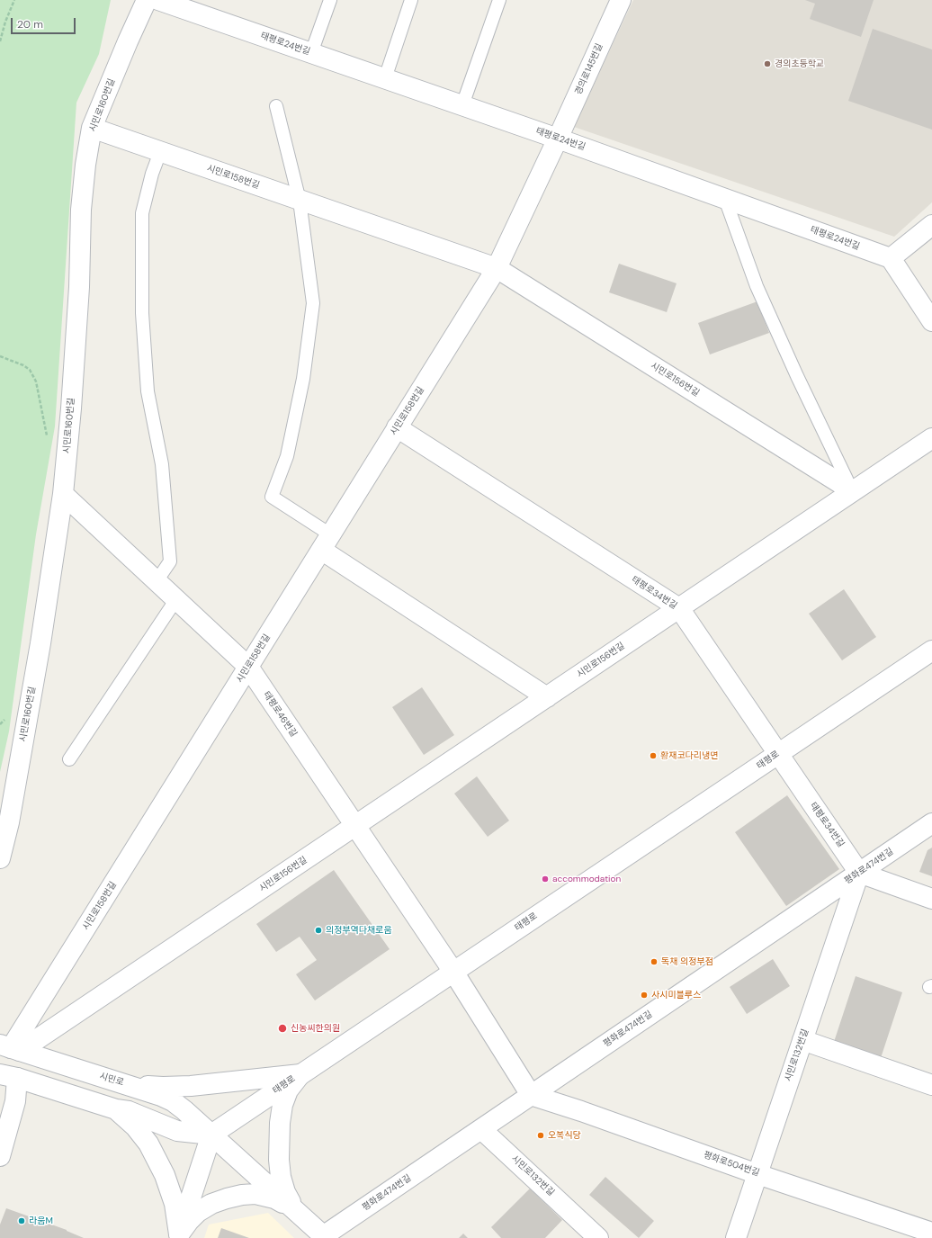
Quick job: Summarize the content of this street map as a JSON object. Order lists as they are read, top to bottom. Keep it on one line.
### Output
{"streets":{"street":["태평로24번길","경의로145번길","시민로160번길","시민로158번길","시민로156번길","태평로34번길","태평로46번길","태평로","평화로474번길","시민로132번길","시민로","평화로504번길"]},"crossings":[["태평로24번길","경의로145번길"],["태평로24번길","시민로158번길"],["경의로145번길","시민로158번길"],["시민로160번길","시민로158번길"],["시민로160번길","태평로46번길"],["시민로158번길","시민로156번길"],["시민로158번길","태평로34번길"],["시민로158번길","태평로46번길"],["시민로158번길","시민로"],["시민로156번길","태평로34번길"],["시민로156번길","태평로46번길"],["시민로156번길","시민로"],["태평로34번길","태평로"],["태평로34번길","평화로474번길"],["태평로34번길","시민로132번길"],["태평로46번길","태평로"],["태평로46번길","평화로474번길"],["태평로46번길","평화로504번길"],["태평로","시민로"],["평화로474번길","시민로132번길"],["평화로474번길","시민로"],["평화로474번길","평화로504번길"],["시민로132번길","평화로504번길"]],"places":["경의초등학교","황재코다리냉면","accommodation","의정부역다채로움","독채 의정부점","사시미블루스","신농씨한의원","오복식당","라움M"],"scale_bar":"20 m"}
